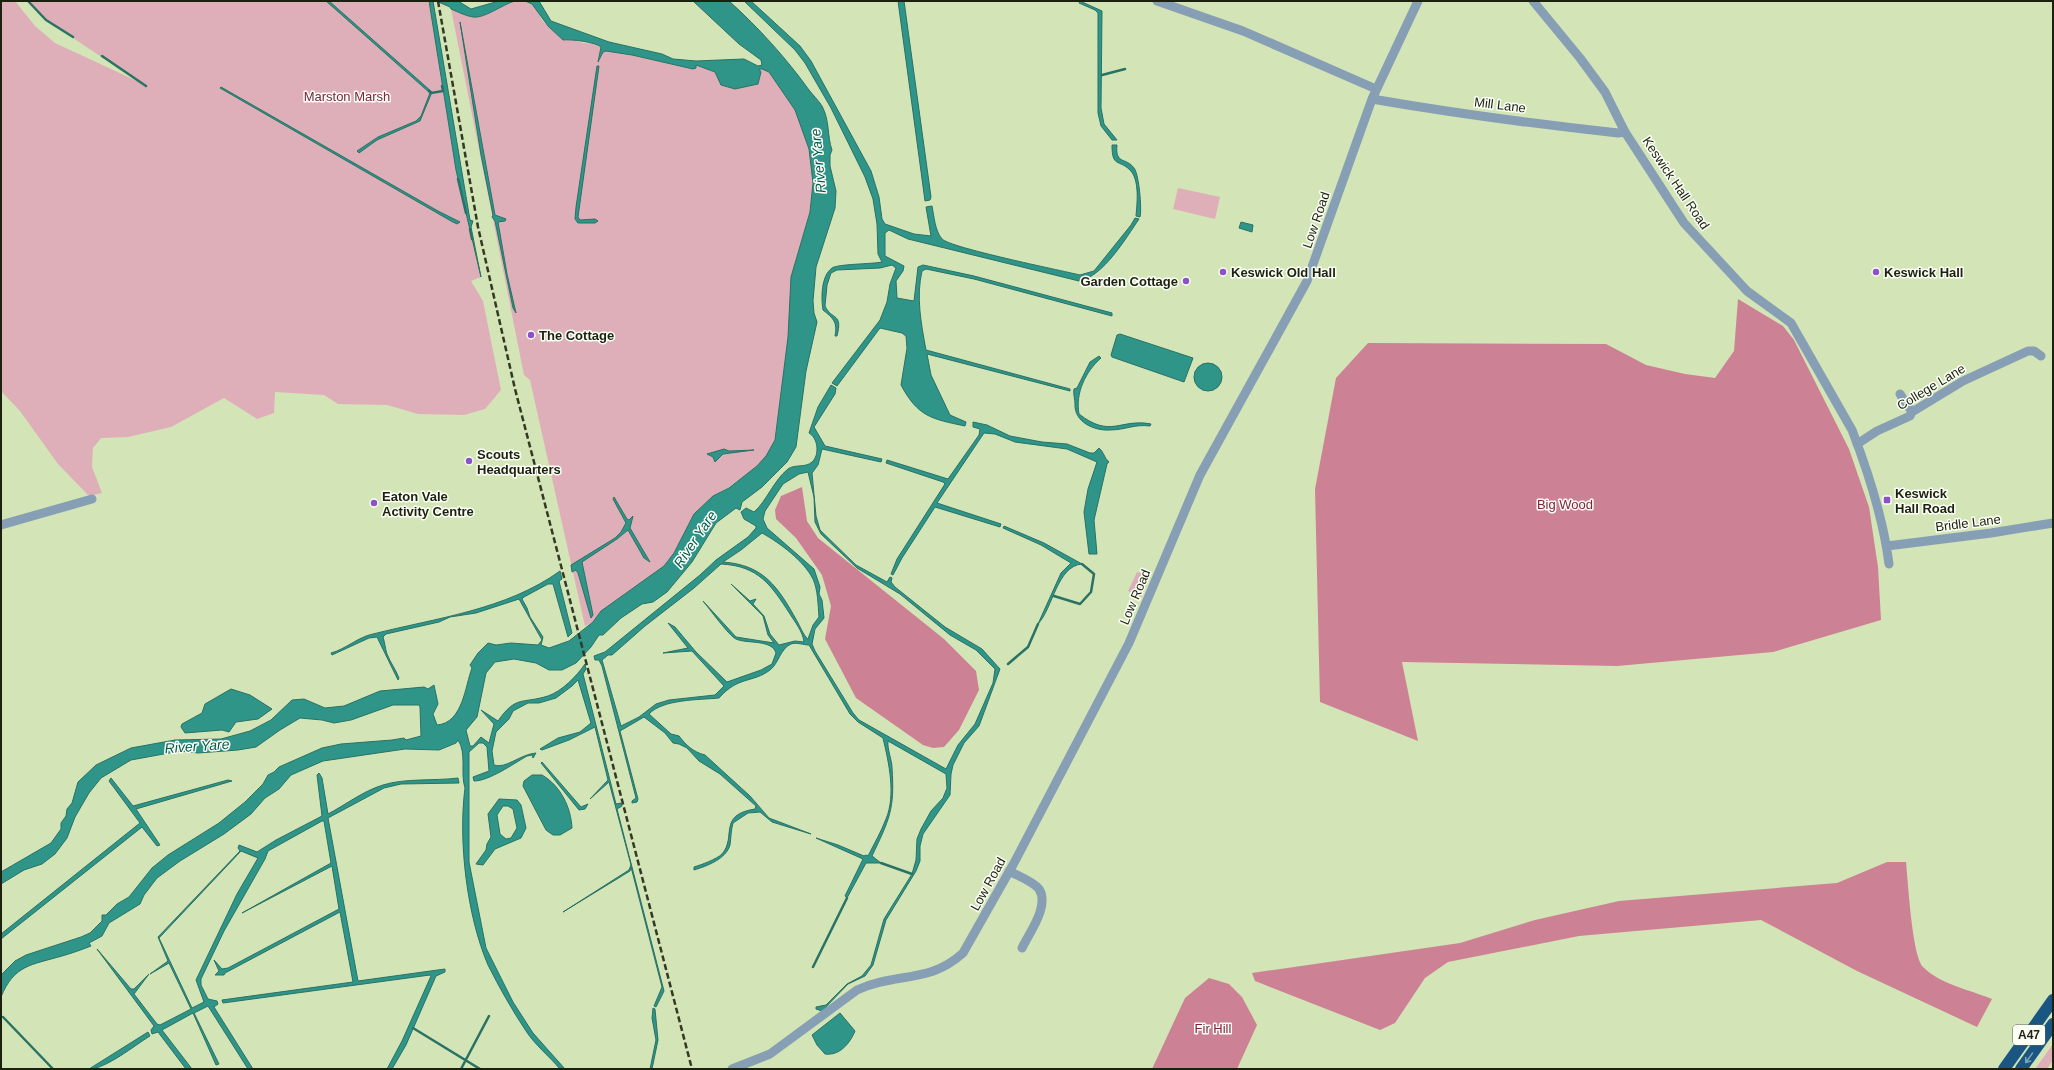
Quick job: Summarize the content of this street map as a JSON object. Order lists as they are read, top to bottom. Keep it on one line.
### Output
{"streets":{"highway":["A47"],"street":["Mill Lane","Keswick Hall Road","Low Road","College Lane","Bridle Lane"]},"crossings":[["Mill Lane","Keswick Hall Road"],["Mill Lane","Low Road"],["Keswick Hall Road","College Lane"],["Keswick Hall Road","Bridle Lane"]],"water":["River Yare"],"parks":["Marston Marsh","Big Wood","Fir Hill"],"places":{"other":["Keswick Old Hall","Keswick Hall","Garden Cottage","The Cottage","Scouts Headquarters","Eaton Vale Activity Centre"],"transit":["Keswick Hall Road"]}}
